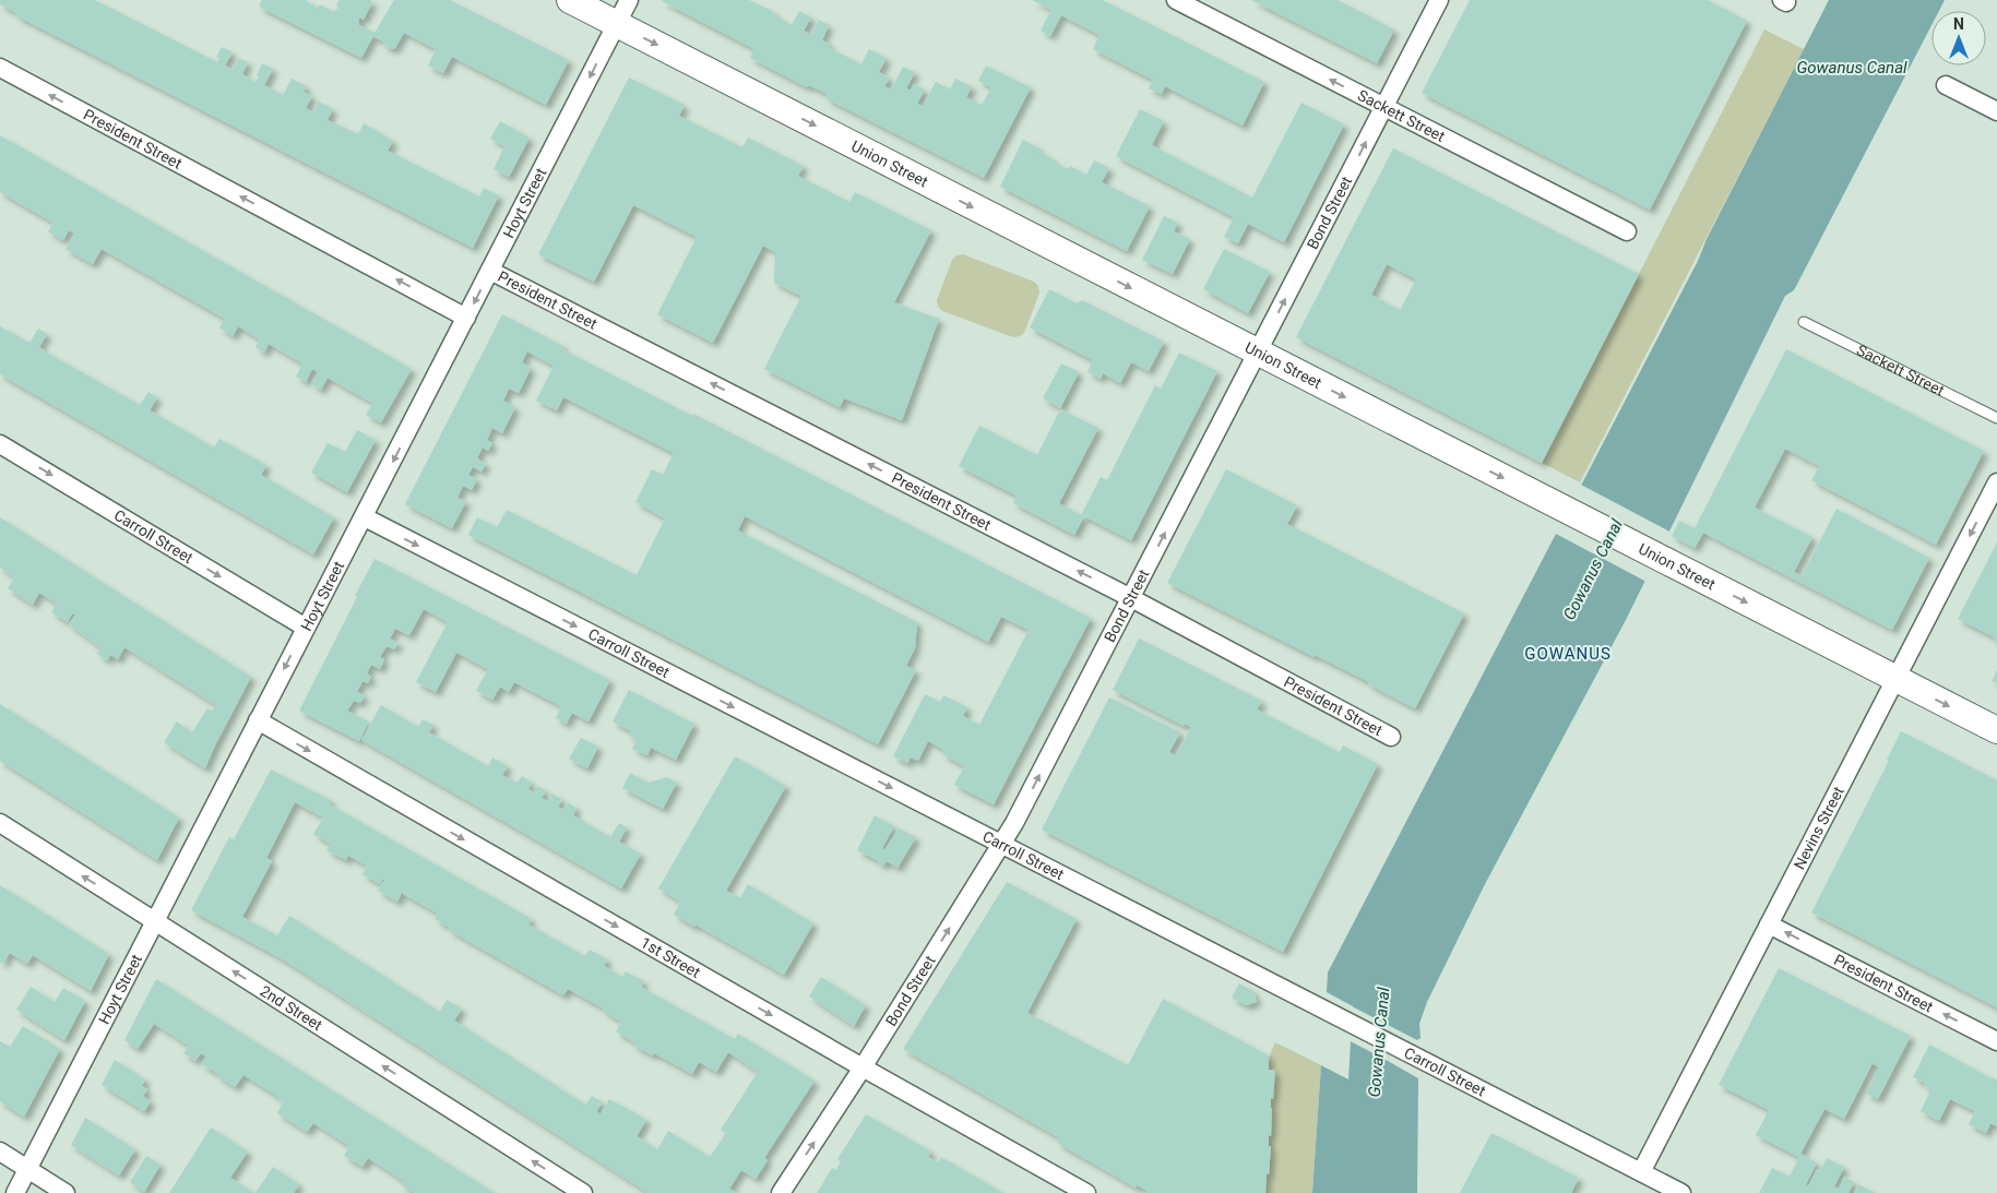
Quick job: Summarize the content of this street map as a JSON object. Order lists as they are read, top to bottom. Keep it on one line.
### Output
{"streets":{"street":["Sackett Street","President Street","Union Street","Hoyt Street","Bond Street","Carroll Street","Nevins Street","1st Street","2nd Street"]},"crossings":[["Sackett Street","Bond Street"],["President Street","Hoyt Street"],["President Street","Bond Street"],["President Street","Nevins Street"],["Union Street","Hoyt Street"],["Union Street","Bond Street"],["Union Street","Nevins Street"],["Hoyt Street","Carroll Street"],["Hoyt Street","1st Street"],["Hoyt Street","2nd Street"],["Bond Street","Carroll Street"],["Bond Street","1st Street"],["Carroll Street","Nevins Street"]],"one_way":["President Street","Union Street","Hoyt Street","Bond Street","Carroll Street","1st Street","2nd Street"],"districts":["GOWANUS"],"water":["Gowanus Canal"],"north":"top"}
